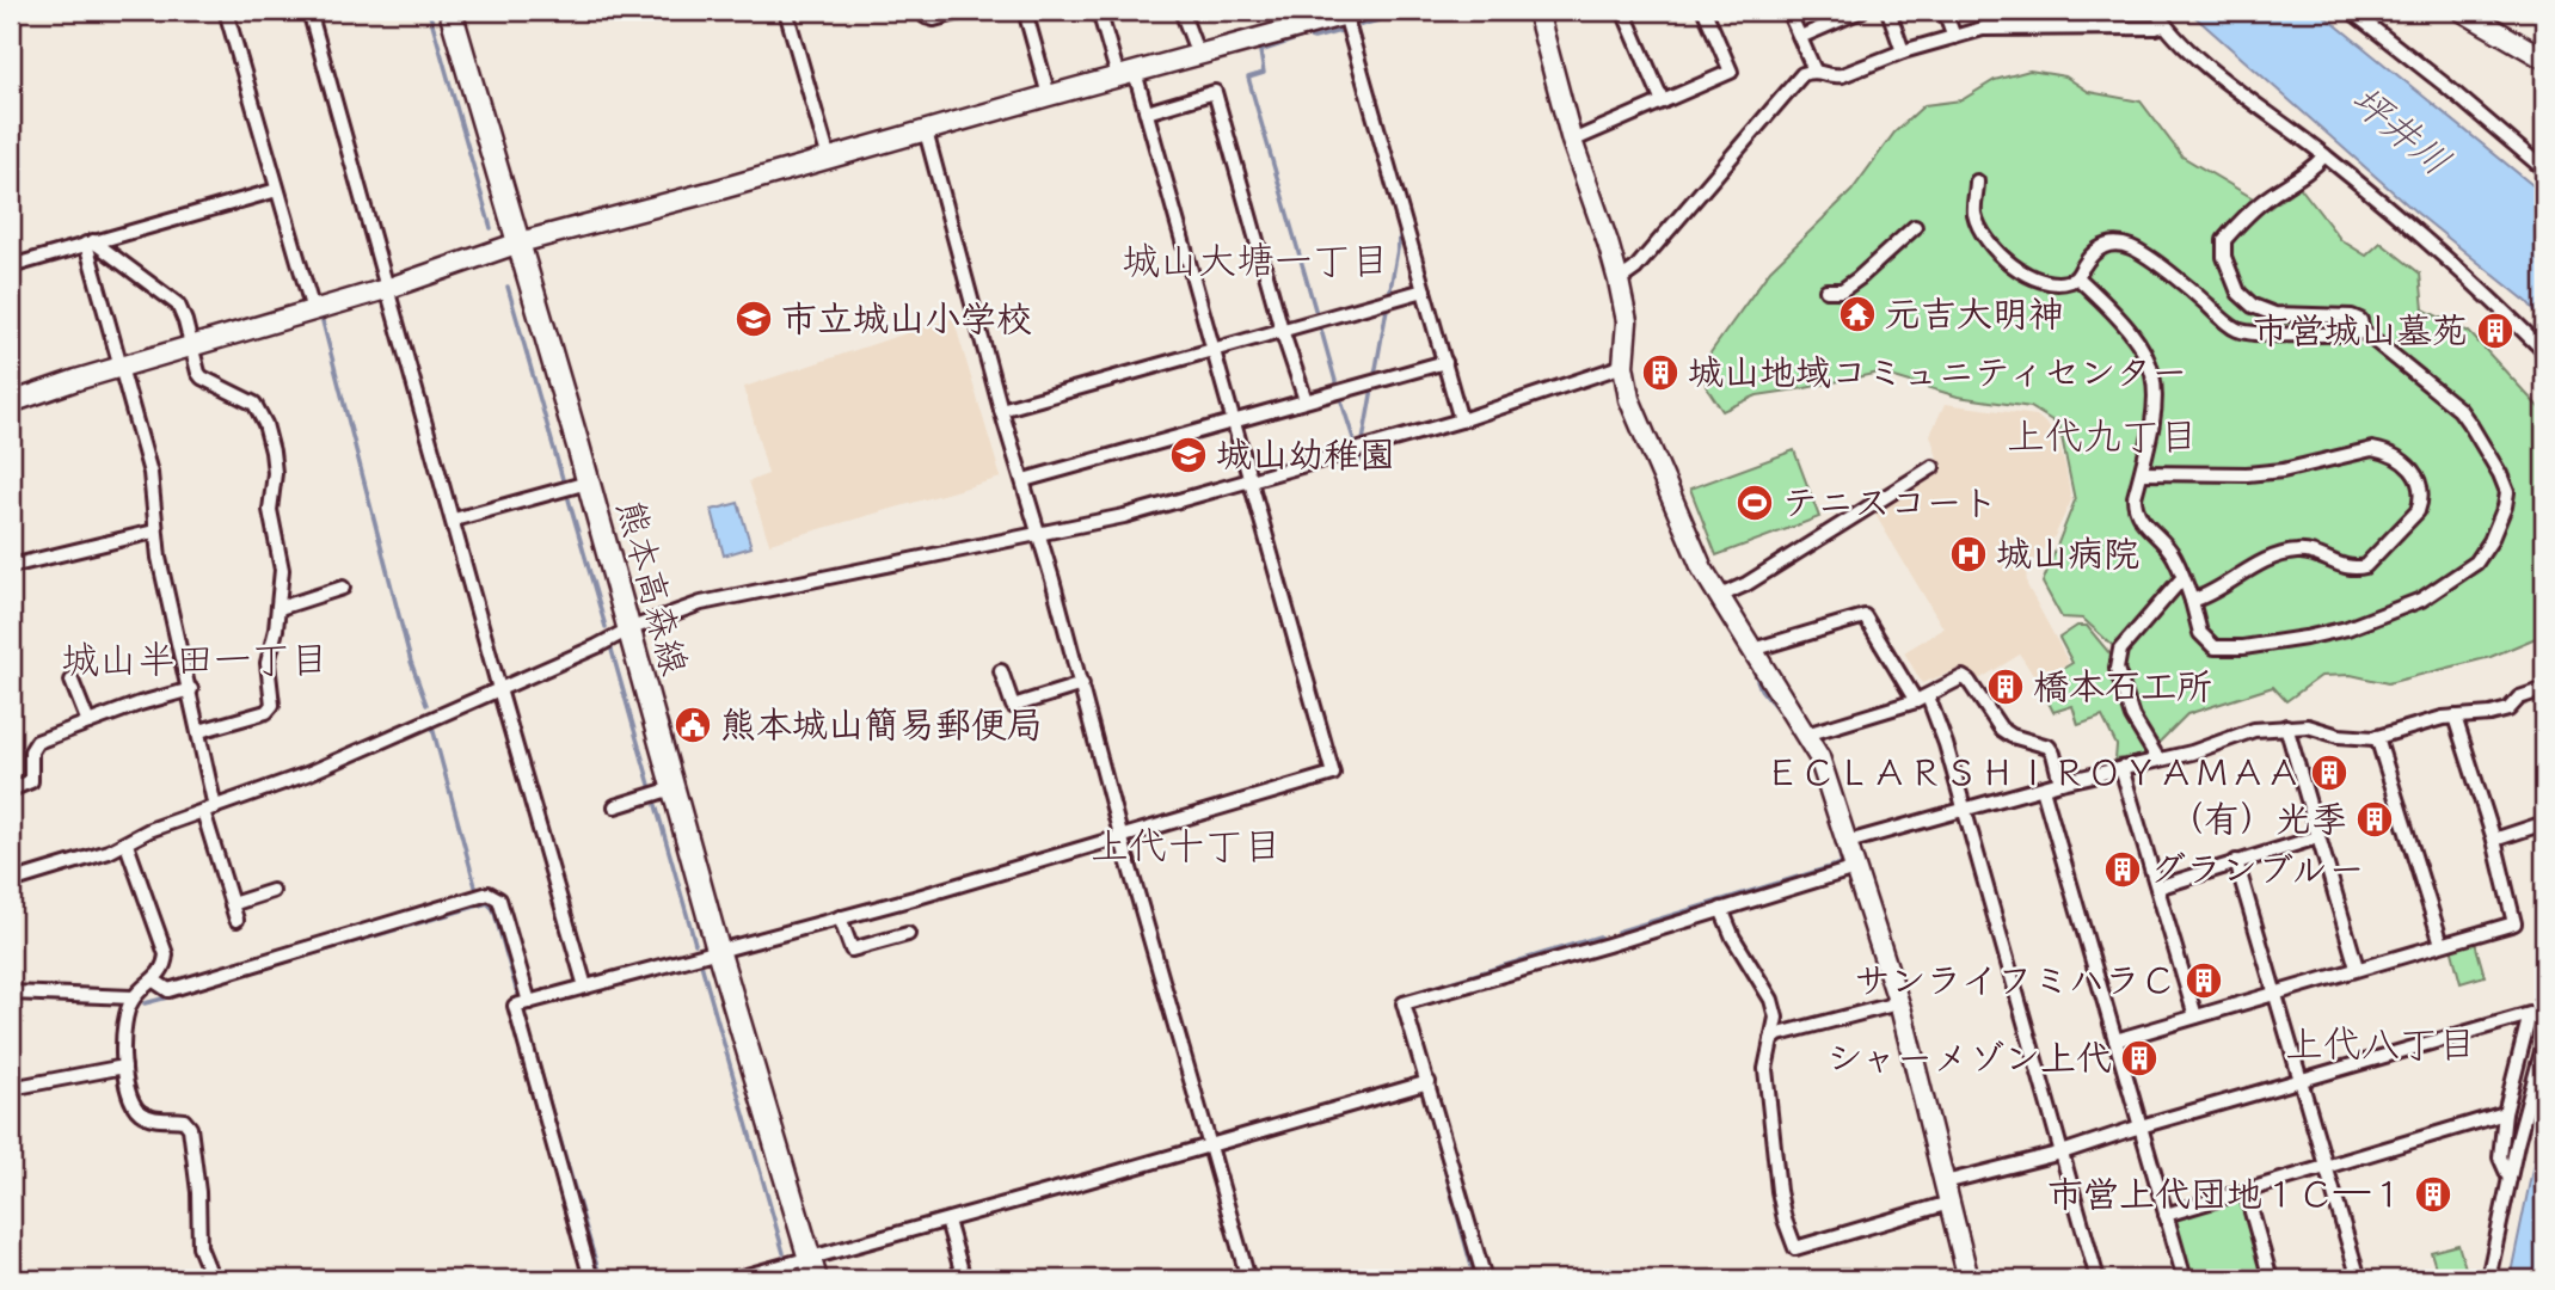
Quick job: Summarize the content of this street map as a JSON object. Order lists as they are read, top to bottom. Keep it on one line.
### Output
{"streets":{"main road":["熊本高森線"]},"districts":["城山大塘一丁目","上代九丁目","城山半田一丁目","上代十丁目","上代八丁目"],"water":["坪井川"],"places":{"temple":["元吉大明神"],"school or university":["市立城山小学校","城山幼稚園"],"building":["市営城山墓苑","城山地域コミュニティセンター","橋本石工所","ＥＣＬＡＲＳＨＩＲＯＹＡＭＡＡ","（有）光季","グランブルー","サンライフミハラＣ","シャーメゾン上代","市営上代団地１Ｃ―１"],"sports":["テニスコート"],"hospital":["城山病院"],"public building":["熊本城山簡易郵便局"]}}
